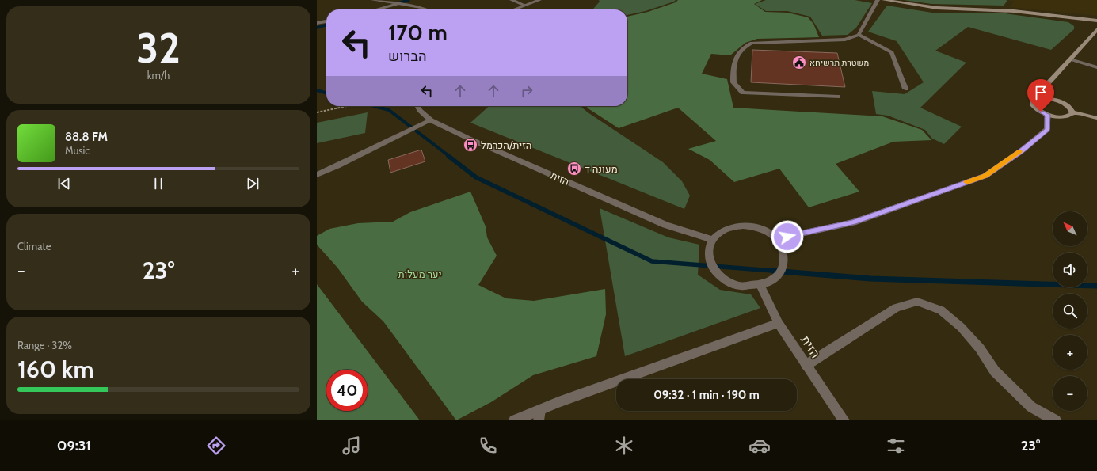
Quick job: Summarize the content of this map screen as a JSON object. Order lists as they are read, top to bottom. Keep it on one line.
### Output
{"streets":{"street":["הזית"]},"parks":["יער מעלות"],"places":{"public building":["משטרת תרשיחא"],"bus stop":["הזית/הכרמל","מעונה ד"]},"north":"top left","page":{"tile":[["32","km/h"],"Climate",["Range · 32%","160 km"]],"turn":["170 m","הברוש"],"song":["88.8 FM","Music"],"map_buttons":["+","−"],"heat":["−","23°","+"],"limit":"40","trip":"09:32 · 1 min · 190 m","tabs":["09:31","23°"]}}
